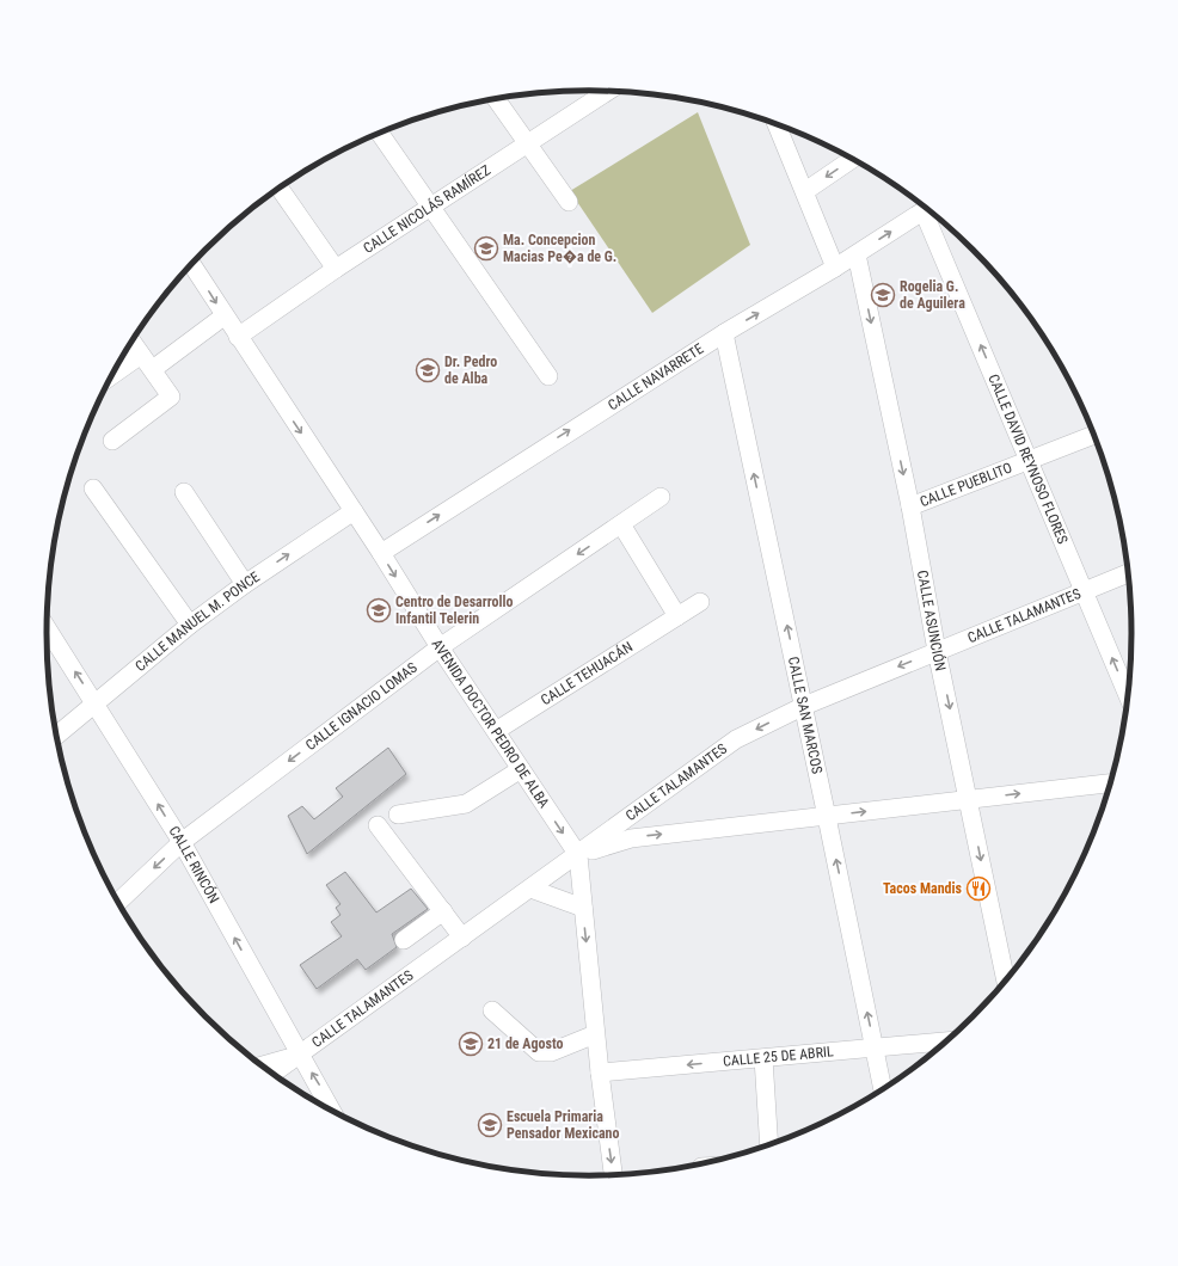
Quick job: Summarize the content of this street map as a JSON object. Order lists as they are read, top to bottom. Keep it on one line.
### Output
{"streets":{"street":["CALLE NICOLÁS RAMÍREZ","CALLE NAVARRETE","CALLE DAVID REYNOSO FLORES","CALLE PUEBLITO","CALLE TALAMANTES","CALLE ASUNCIÓN","CALLE MANUEL M. PONCE","CALLE TEHUACÁN","CALLE IGNACIO LOMAS","CALLE SAN MARCOS","AVENIDA DOCTOR PEDRO DE ALBA","CALLE RINCÓN","CALLE 25 DE ABRIL"]},"crossings":[["CALLE NICOLÁS RAMÍREZ","AVENIDA DOCTOR PEDRO DE ALBA"],["CALLE NAVARRETE","CALLE ASUNCIÓN"],["CALLE NAVARRETE","CALLE SAN MARCOS"],["CALLE NAVARRETE","AVENIDA DOCTOR PEDRO DE ALBA"],["CALLE DAVID REYNOSO FLORES","CALLE PUEBLITO"],["CALLE DAVID REYNOSO FLORES","CALLE TALAMANTES"],["CALLE PUEBLITO","CALLE ASUNCIÓN"],["CALLE TALAMANTES","CALLE ASUNCIÓN"],["CALLE TALAMANTES","CALLE SAN MARCOS"],["CALLE TALAMANTES","AVENIDA DOCTOR PEDRO DE ALBA"],["CALLE TALAMANTES","CALLE RINCÓN"],["CALLE MANUEL M. PONCE","AVENIDA DOCTOR PEDRO DE ALBA"],["CALLE MANUEL M. PONCE","CALLE RINCÓN"],["CALLE TEHUACÁN","AVENIDA DOCTOR PEDRO DE ALBA"],["CALLE IGNACIO LOMAS","AVENIDA DOCTOR PEDRO DE ALBA"],["CALLE IGNACIO LOMAS","CALLE RINCÓN"],["CALLE SAN MARCOS","CALLE 25 DE ABRIL"],["AVENIDA DOCTOR PEDRO DE ALBA","CALLE 25 DE ABRIL"]],"one_way":["CALLE NAVARRETE","CALLE DAVID REYNOSO FLORES","CALLE ASUNCIÓN","CALLE MANUEL M. PONCE","CALLE IGNACIO LOMAS","CALLE SAN MARCOS","CALLE RINCÓN","CALLE 25 DE ABRIL"],"places":{"school or university":["Ma. Concepcion Macias Pe�a de G.","Rogelia G. de Aguilera","Dr. Pedro de Alba","Centro de Desarrollo Infantil Telerin","21 de Agosto","Escuela Primaria Pensador Mexicano"],"restaurant":["Tacos Mandis"]}}
